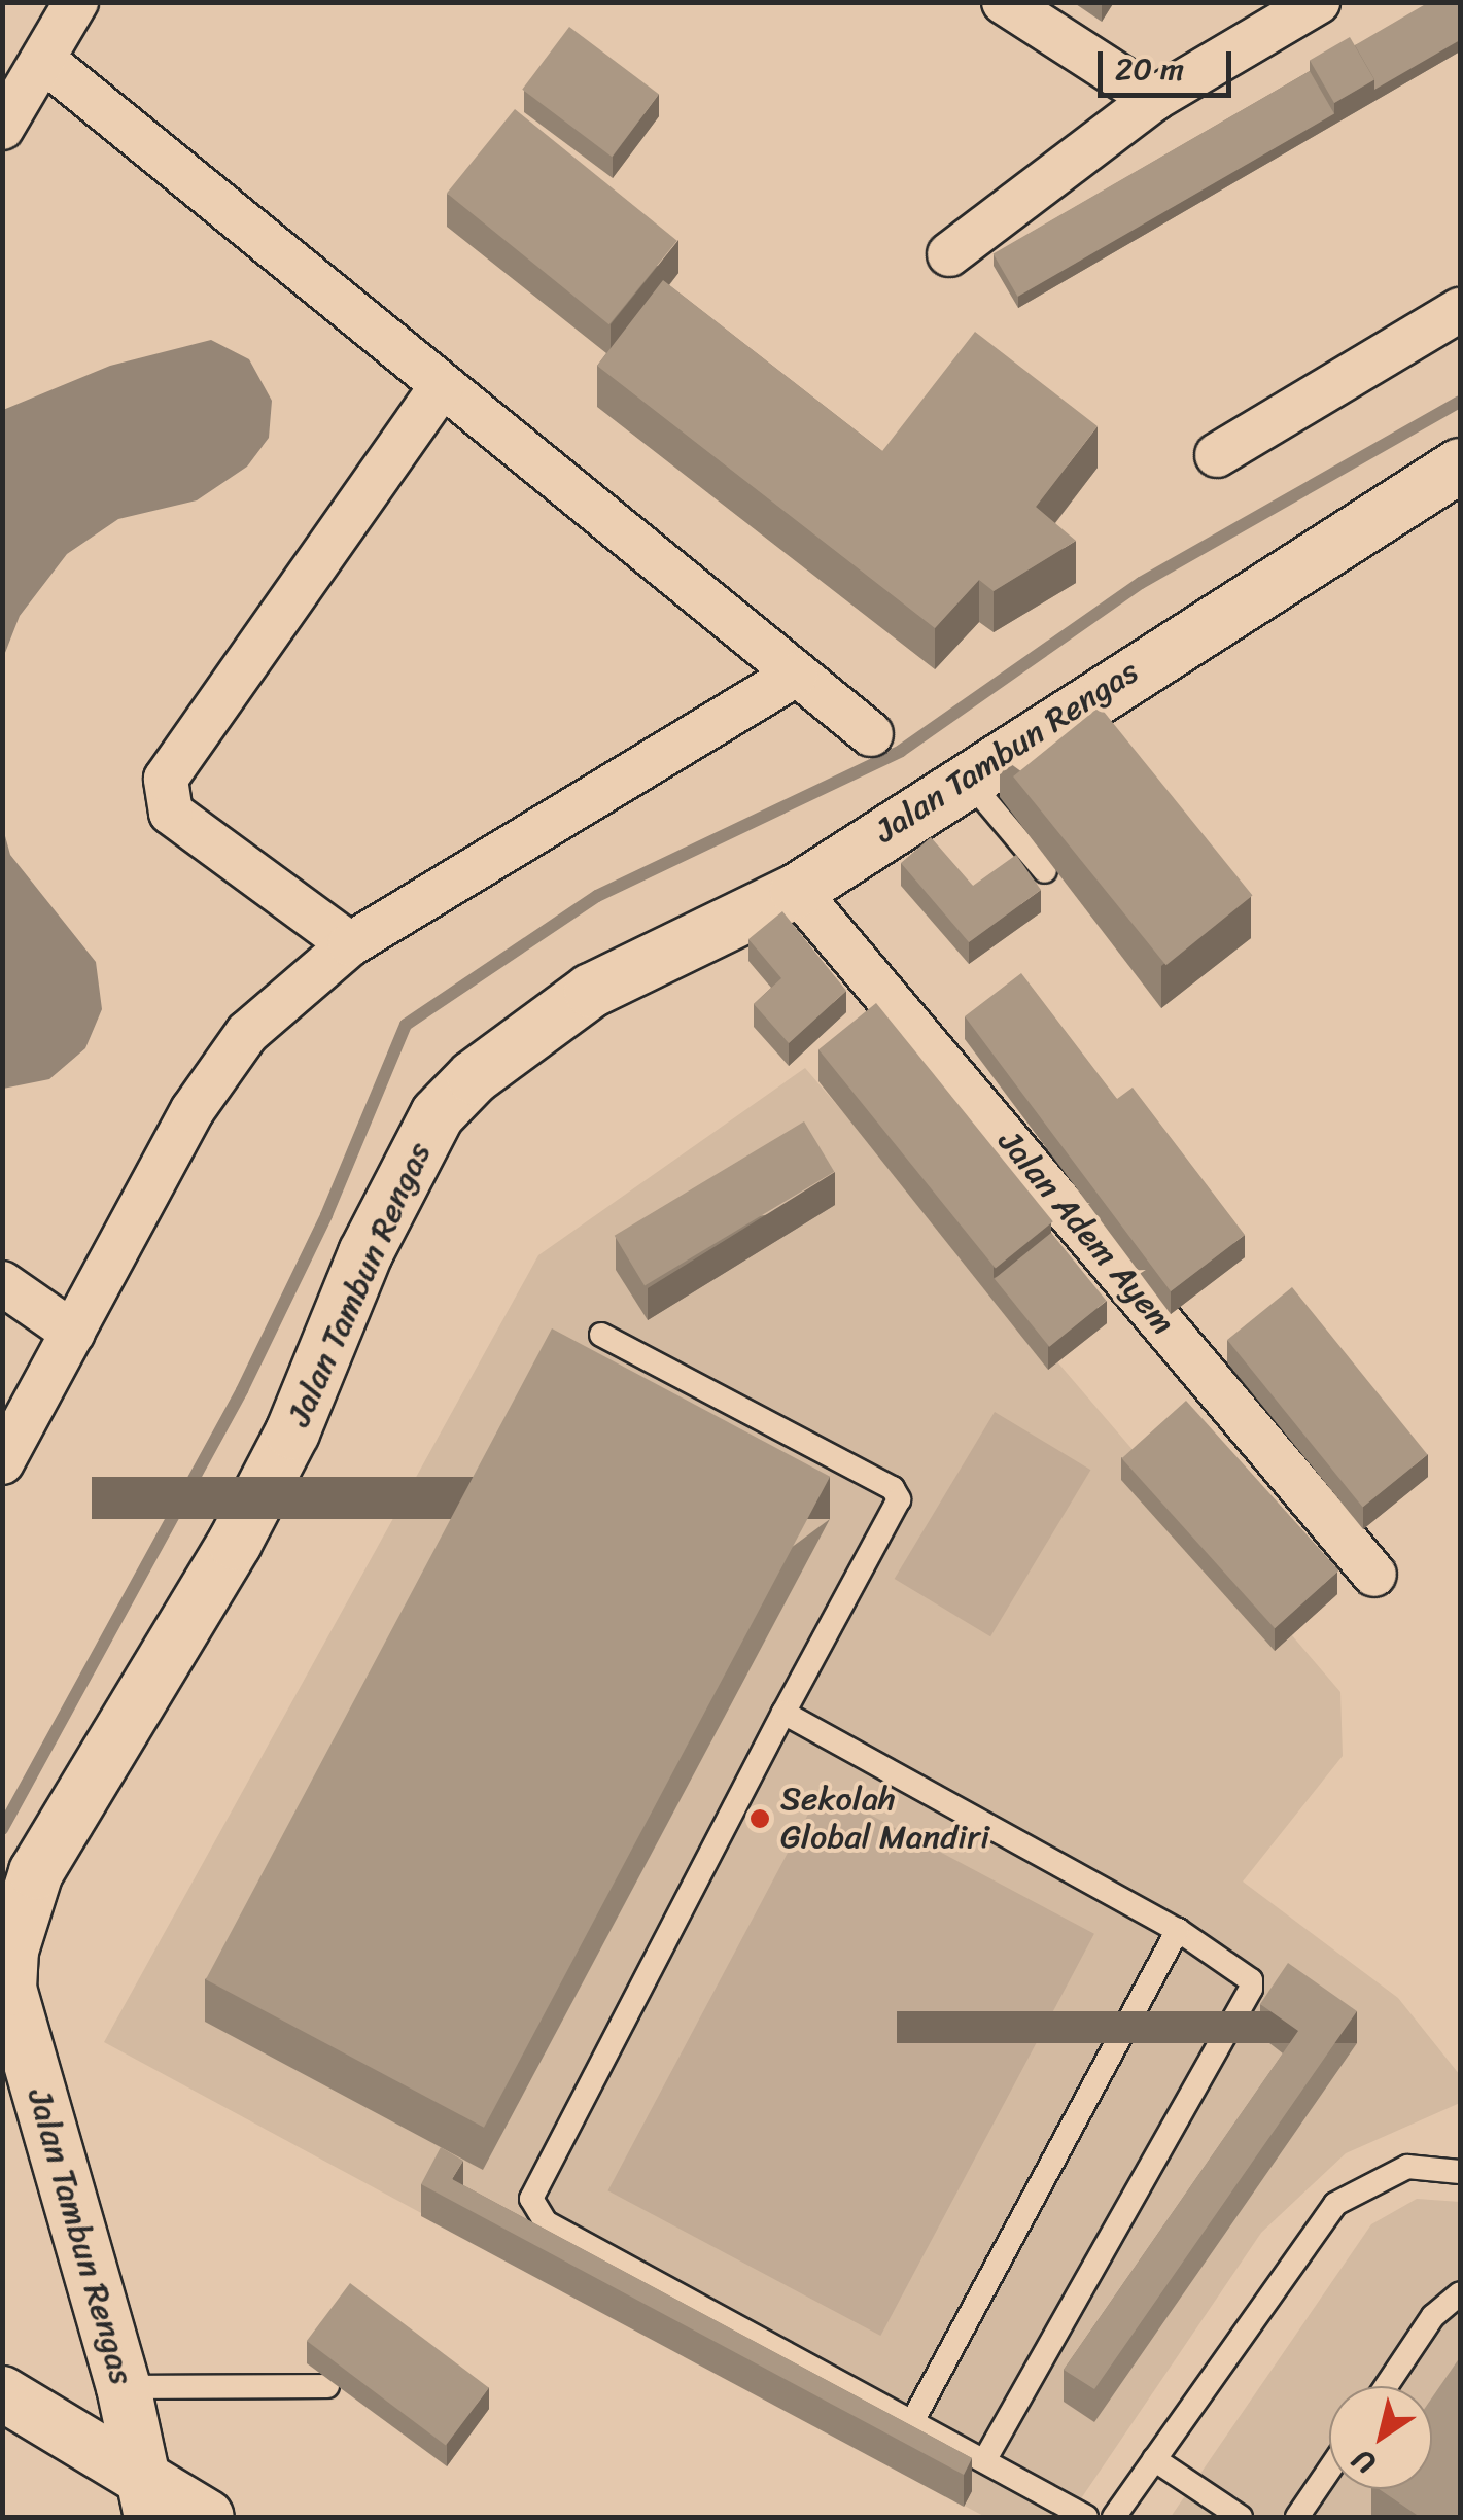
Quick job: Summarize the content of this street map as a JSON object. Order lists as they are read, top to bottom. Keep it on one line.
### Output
{"streets":{"street":["Jalan Tambun Rengas","Jalan Adem Ayem"]},"crossings":[["Jalan Tambun Rengas","Jalan Adem Ayem"]],"places":["Sekolah Global Mandiri"],"scale_bar":"20 m","north":"bottom left"}
